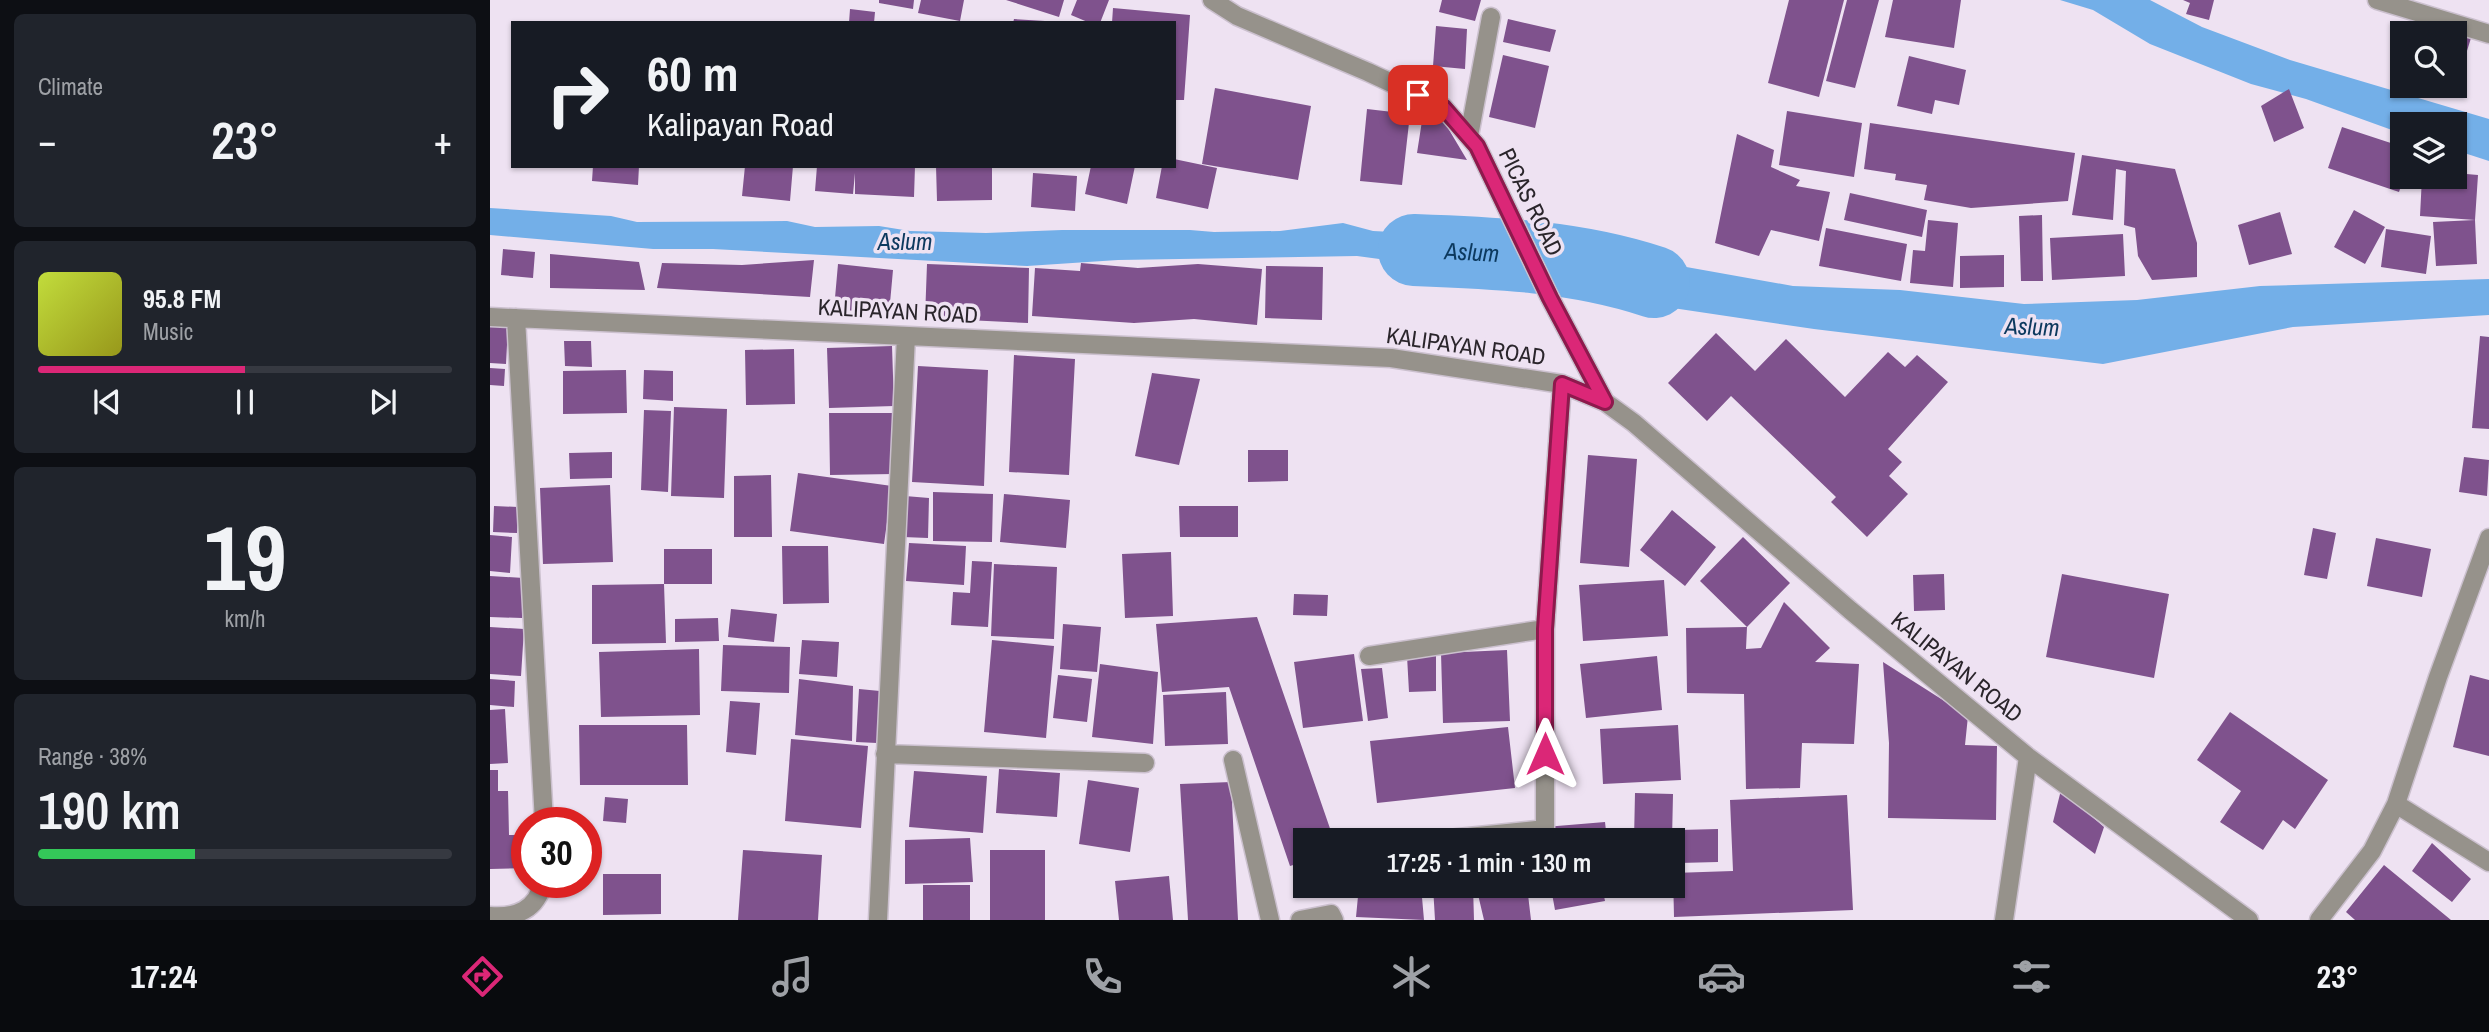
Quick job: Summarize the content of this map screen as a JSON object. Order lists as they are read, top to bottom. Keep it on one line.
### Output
{"streets":{"street":["PICAS ROAD","KALIPAYAN ROAD"]},"crossings":[["PICAS ROAD","KALIPAYAN ROAD"]],"water":["Aslum"],"page":{"tile":["Climate",["19","km/h"],["Range · 38%","190 km"]],"turn":["60 m","Kalipayan Road"],"heat":["−","23°","+"],"song":["95.8 FM","Music"],"limit":"30","trip":"17:25 · 1 min · 130 m","tabs":["17:24","23°"]}}
